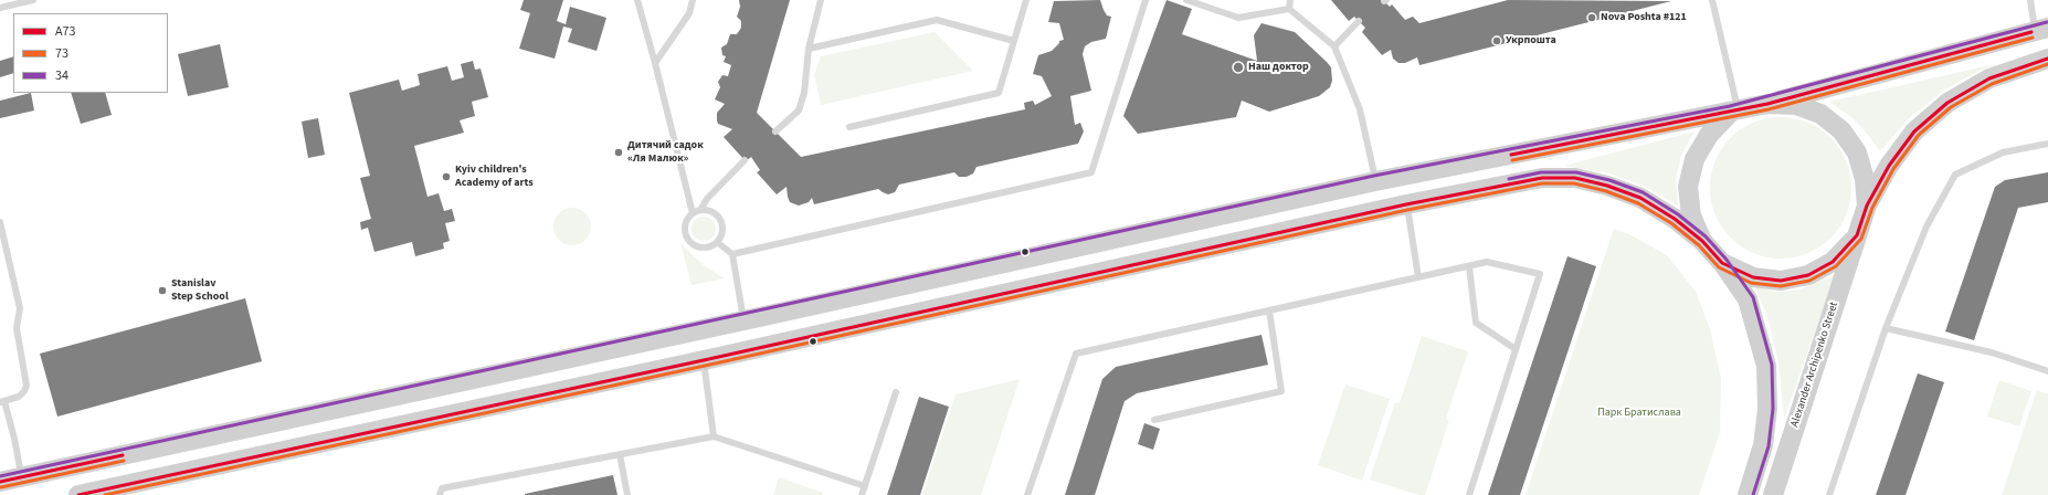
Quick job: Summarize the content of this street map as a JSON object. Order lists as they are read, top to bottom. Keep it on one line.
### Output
{"streets":{"main road":["Alexander Archipenko Street"]},"parks":["Парк Братислава"],"places":["Nova Poshta #121","Укрпошта","Наш доктор","Дитячий садок «Ля Малюк»","Kyiv children's Academy of arts","Stanislav Step School"],"lines":["transit line 34","transit line А73","transit line 73"],"legend":["А73","73","34"]}
